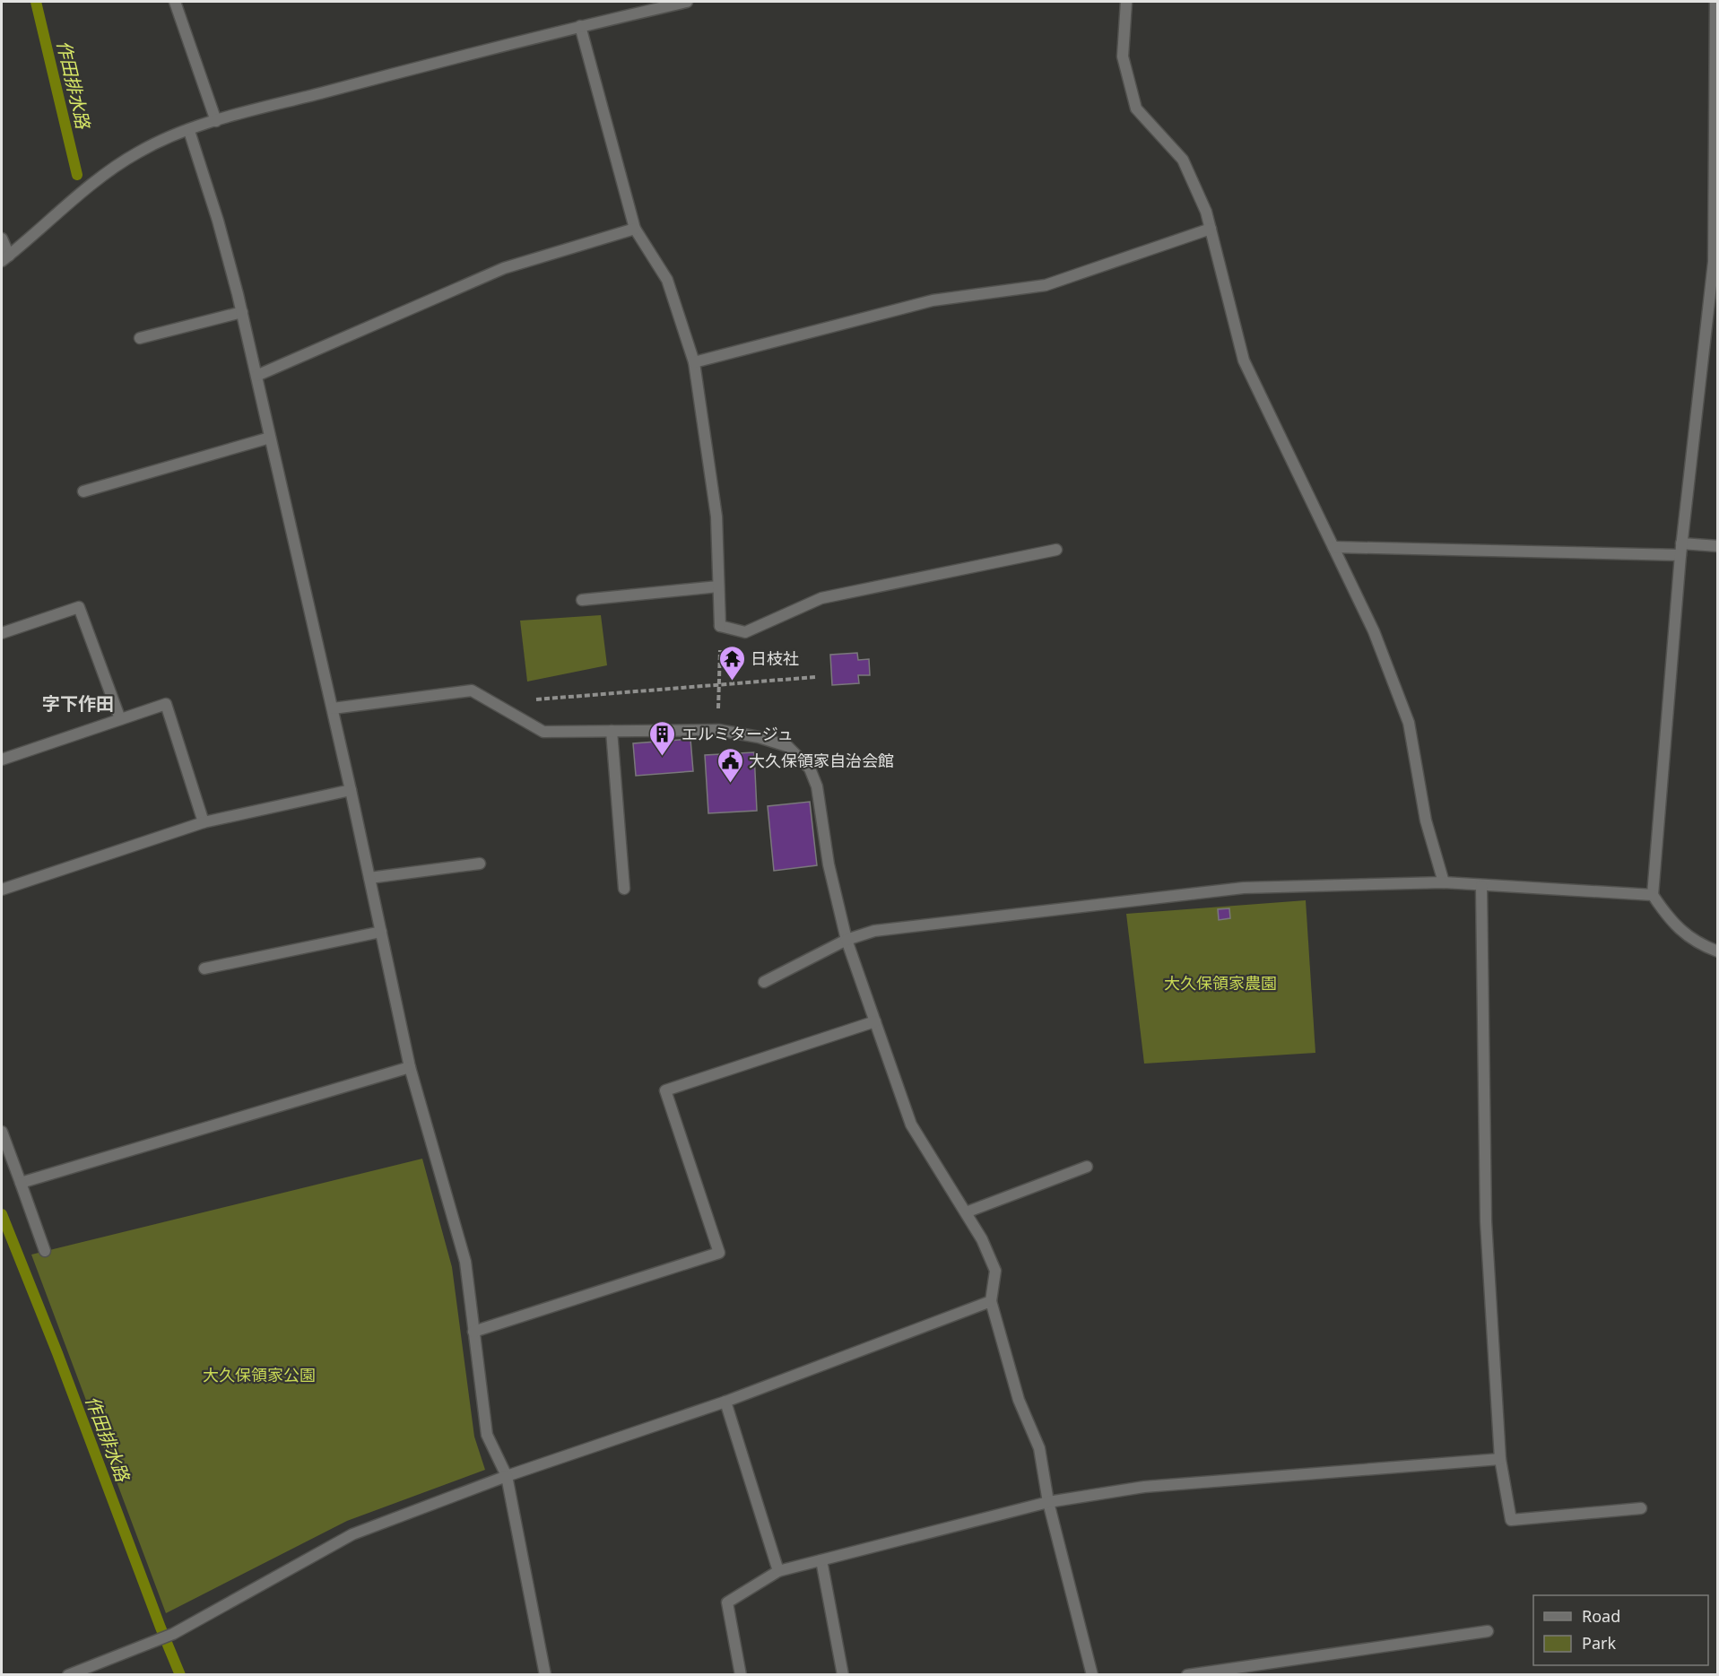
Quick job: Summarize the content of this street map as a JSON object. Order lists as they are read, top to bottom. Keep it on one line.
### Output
{"districts":["字下作田"],"water":["作田排水路"],"parks":["大久保領家農園","大久保領家公園"],"places":{"temple":["日枝社"],"building":["エルミタージュ"],"public building":["大久保領家自治会館"]},"legend":["Road","Park"]}
